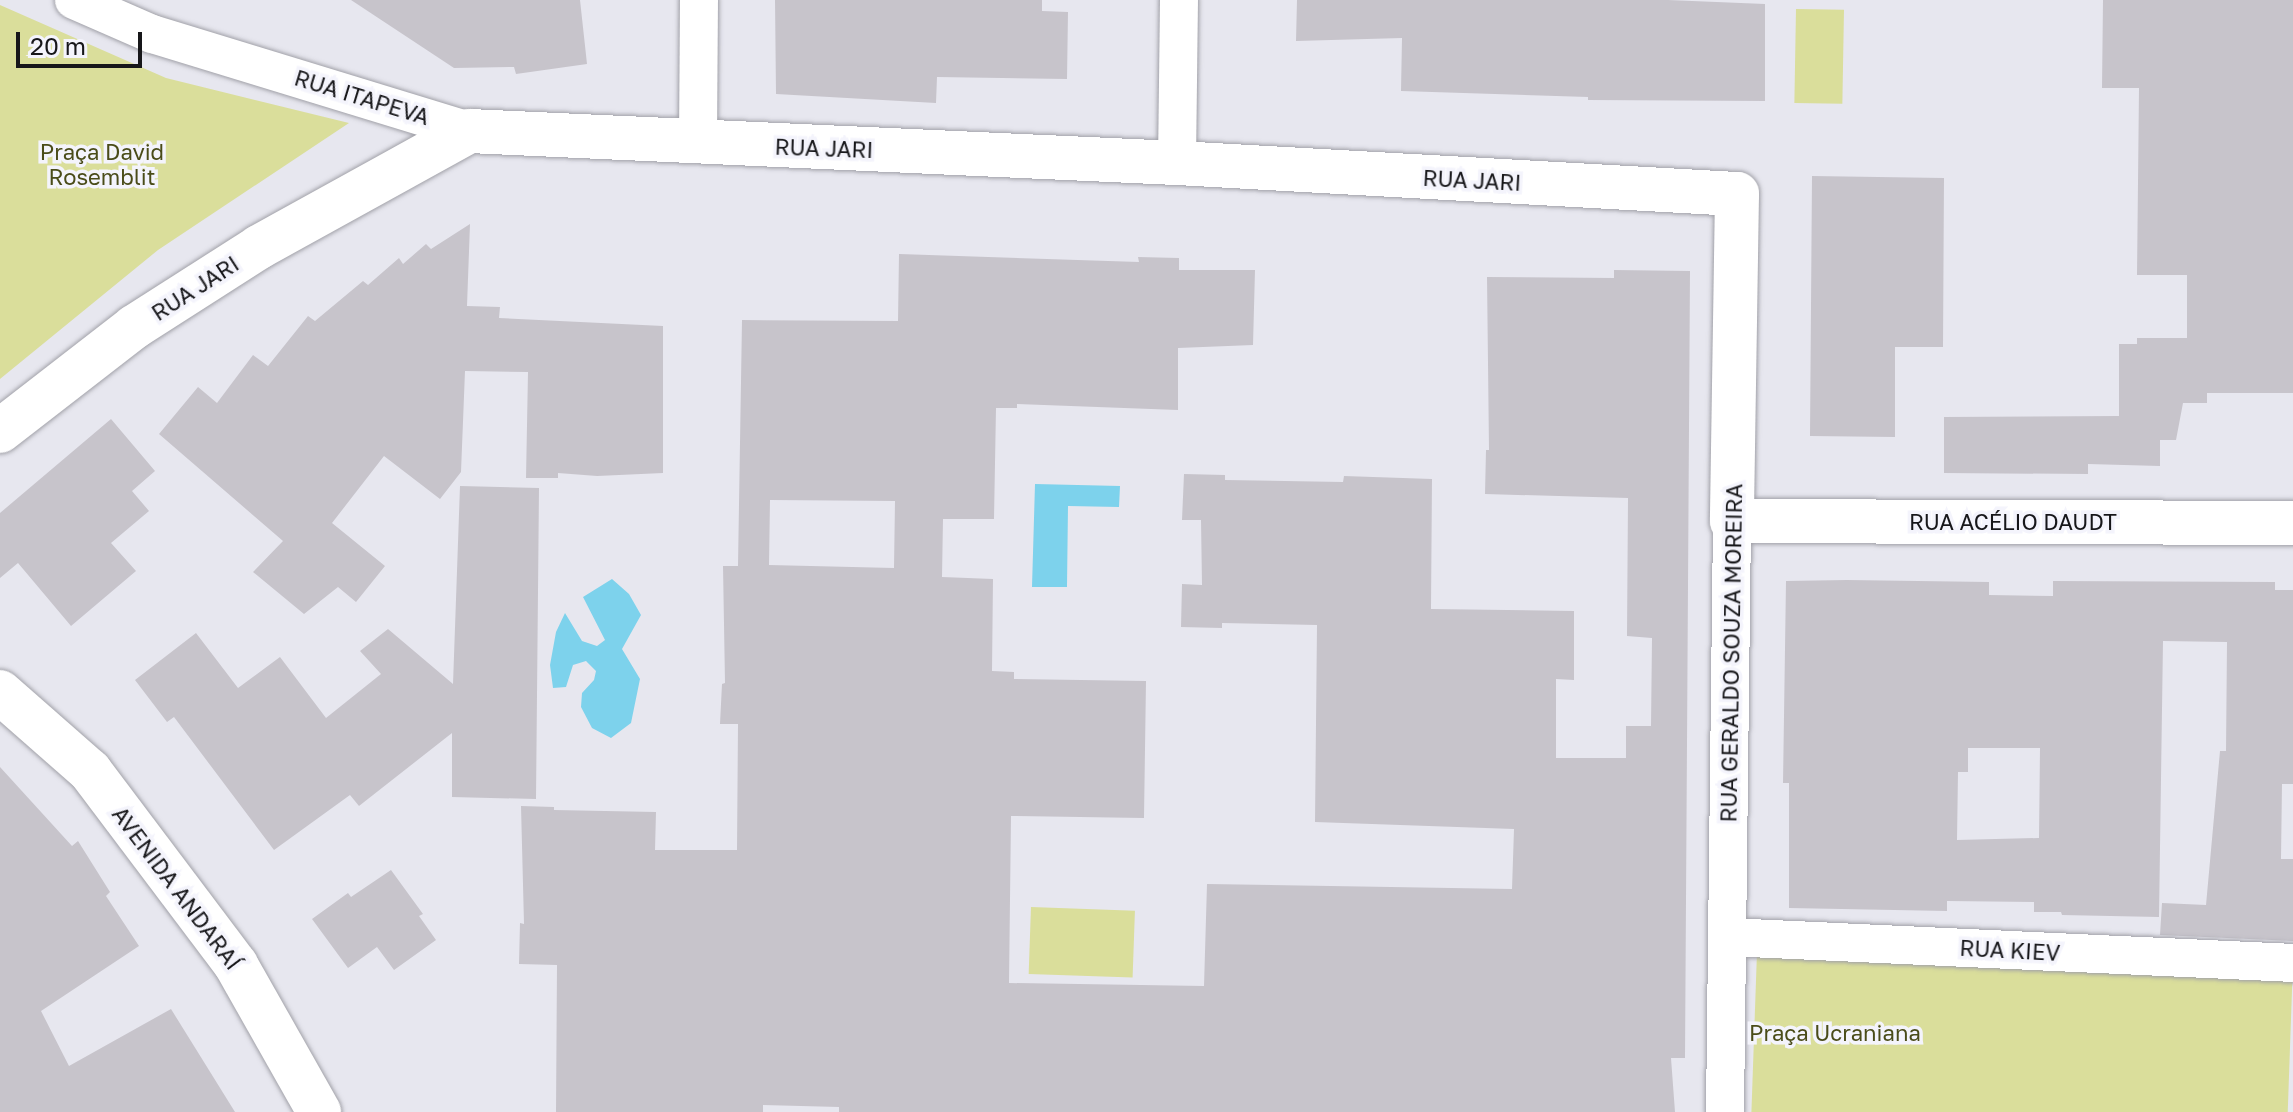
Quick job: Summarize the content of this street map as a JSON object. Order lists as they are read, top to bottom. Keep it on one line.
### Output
{"streets":{"street":["RUA ITAPEVA","RUA JARI","RUA ACÉLIO DAUDT","RUA GERALDO SOUZA MOREIRA","AVENIDA ANDARAÍ","RUA KIEV"]},"crossings":[["RUA ITAPEVA","RUA JARI"],["RUA JARI","RUA GERALDO SOUZA MOREIRA"],["RUA ACÉLIO DAUDT","RUA GERALDO SOUZA MOREIRA"],["RUA GERALDO SOUZA MOREIRA","RUA KIEV"]],"parks":["Praça David Rosemblit","Praça Ucraniana"],"scale_bar":"20 m"}
